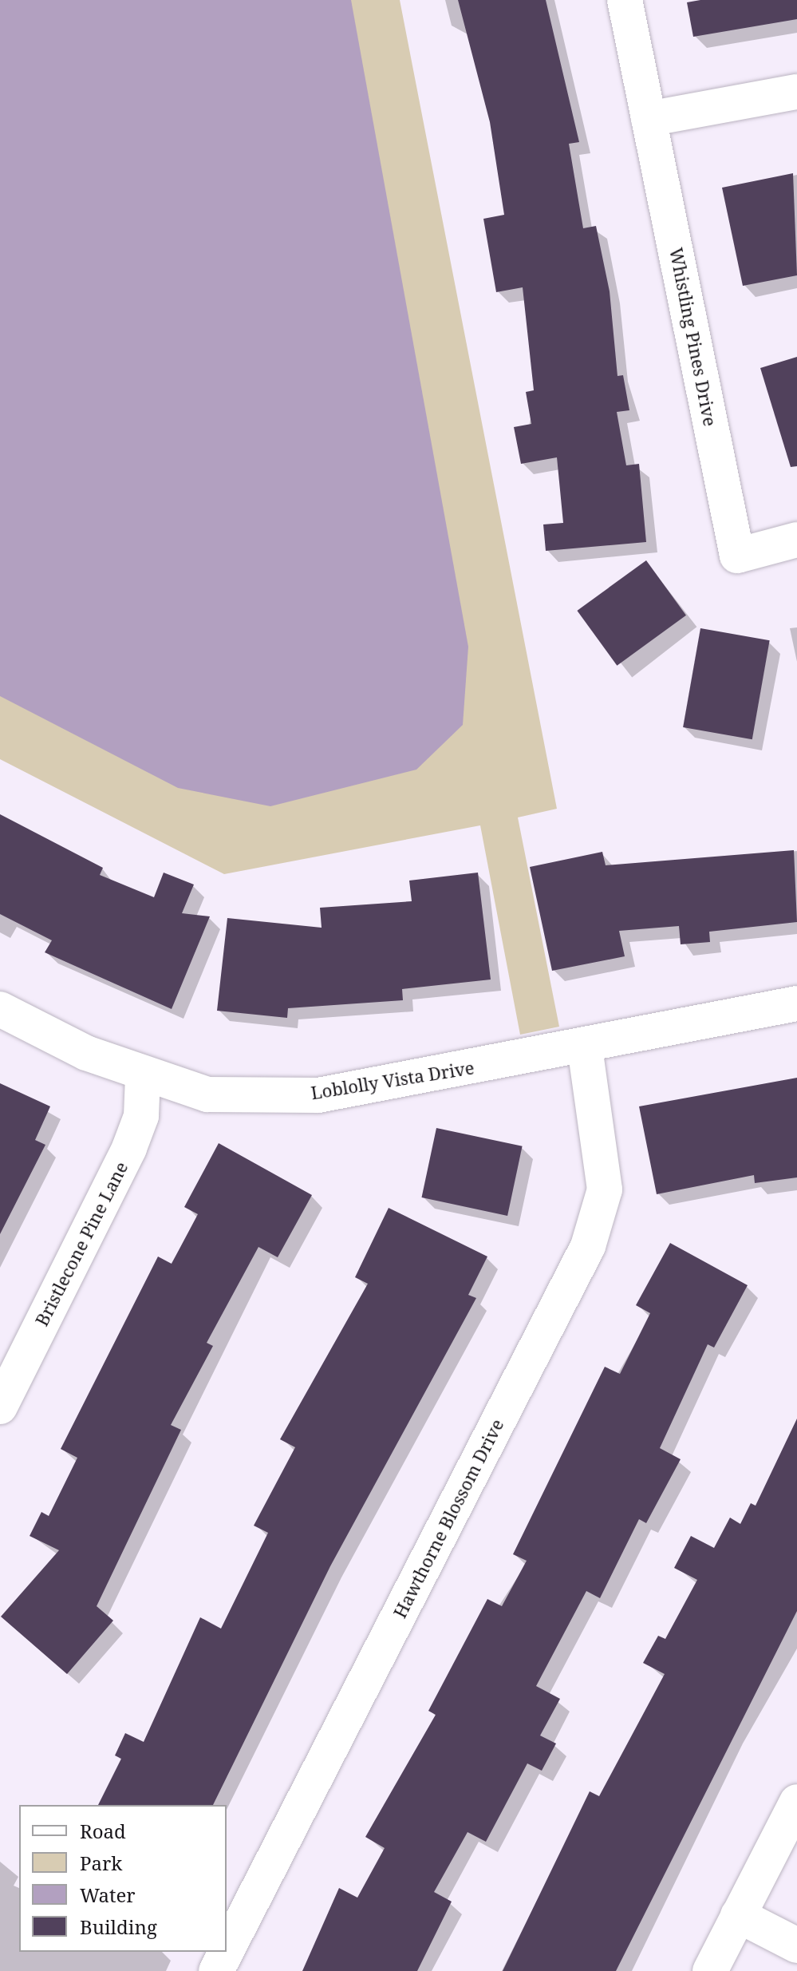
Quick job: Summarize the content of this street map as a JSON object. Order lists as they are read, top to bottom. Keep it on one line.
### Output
{"streets":{"street":["Whistling Pines Drive","Loblolly Vista Drive","Bristlecone Pine Lane","Hawthorne Blossom Drive"]},"crossings":[["Loblolly Vista Drive","Bristlecone Pine Lane"],["Loblolly Vista Drive","Hawthorne Blossom Drive"]],"legend":["Road","Park","Water","Building"]}
